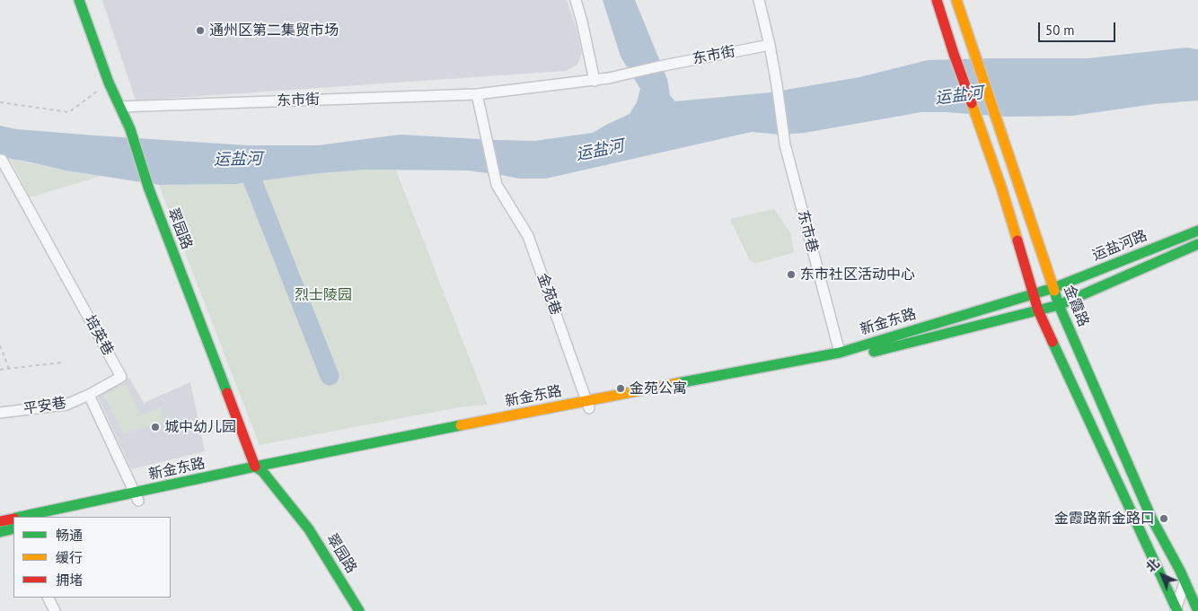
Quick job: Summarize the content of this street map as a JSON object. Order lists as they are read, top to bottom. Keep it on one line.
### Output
{"streets":{"main road":["翠园路","运盐河路","金霞路","新金东路"],"street":["东市街","东市巷","金苑巷","培英巷","平安巷"]},"crossings":[["东市街","翠园路"],["东市街","东市巷"],["东市街","金苑巷"],["翠园路","新金东路"],["东市巷","新金东路"],["运盐河路","金霞路"],["运盐河路","新金东路"],["金苑巷","新金东路"],["金霞路","新金东路"],["培英巷","平安巷"]],"water":["运盐河"],"parks":["烈士陵园"],"places":["通州区第二集贸市场","东市社区活动中心","金苑公寓","城中幼儿园","金霞路新金路口"],"legend":["畅通","缓行","拥堵"],"scale_bar":"50 m","north":"top left"}
